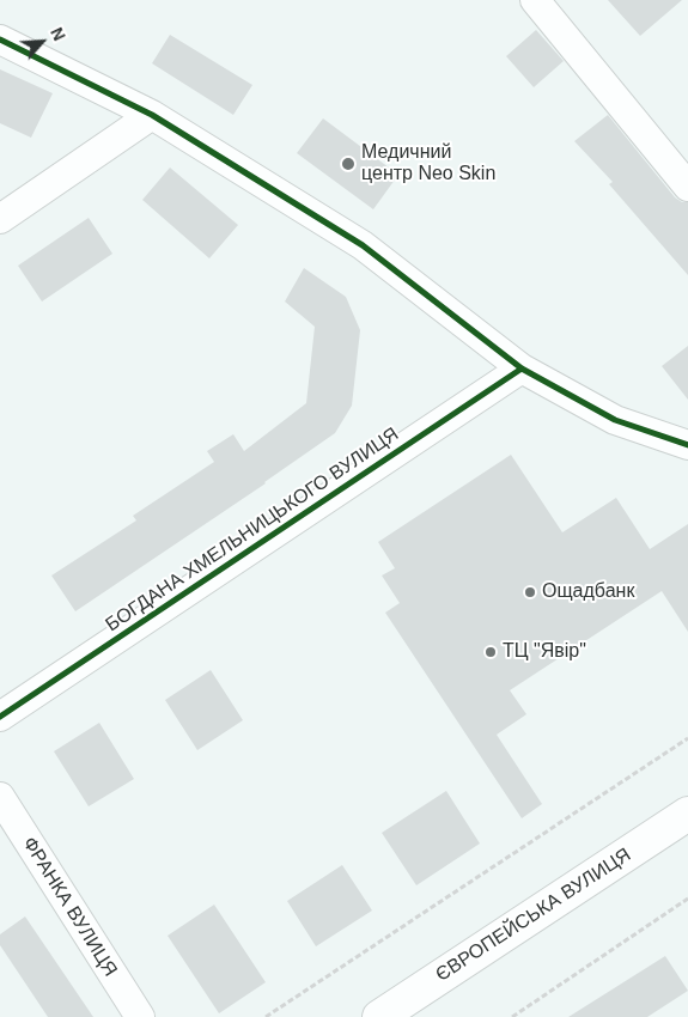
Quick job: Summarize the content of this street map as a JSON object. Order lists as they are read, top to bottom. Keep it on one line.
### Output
{"streets":{"street":["БОГДАНА ХМЕЛЬНИЦЬКОГО ВУЛИЦЯ","ФРАНКА ВУЛИЦЯ","ЄВРОПЕЙСЬКА ВУЛИЦЯ"]},"places":["Медичний центр Neo Skin","Ощадбанк","ТЦ \"Явір\""],"north":"top right"}
